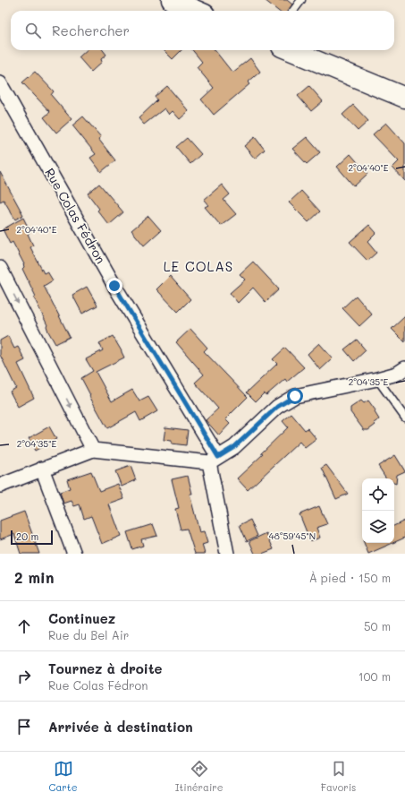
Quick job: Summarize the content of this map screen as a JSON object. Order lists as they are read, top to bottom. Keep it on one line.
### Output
{"streets":{"street":["Rue Colas Fédron"]},"districts":["LE COLAS"],"scale_bar":"20 m","page":{"search":"Rechercher","scale":"20 m","heading":["2 min","À pied · 150 m"],"list":[["Continuez","Rue du Bel Air","50 m"],["Tournez à droite","Rue Colas Fédron","100 m"],"Arrivée à destination"],"nav":["Carte","Itinéraire","Favoris"]},"coordinates":["2°04'40\"E","2°04'35\"E","48°59'45\"N"]}
